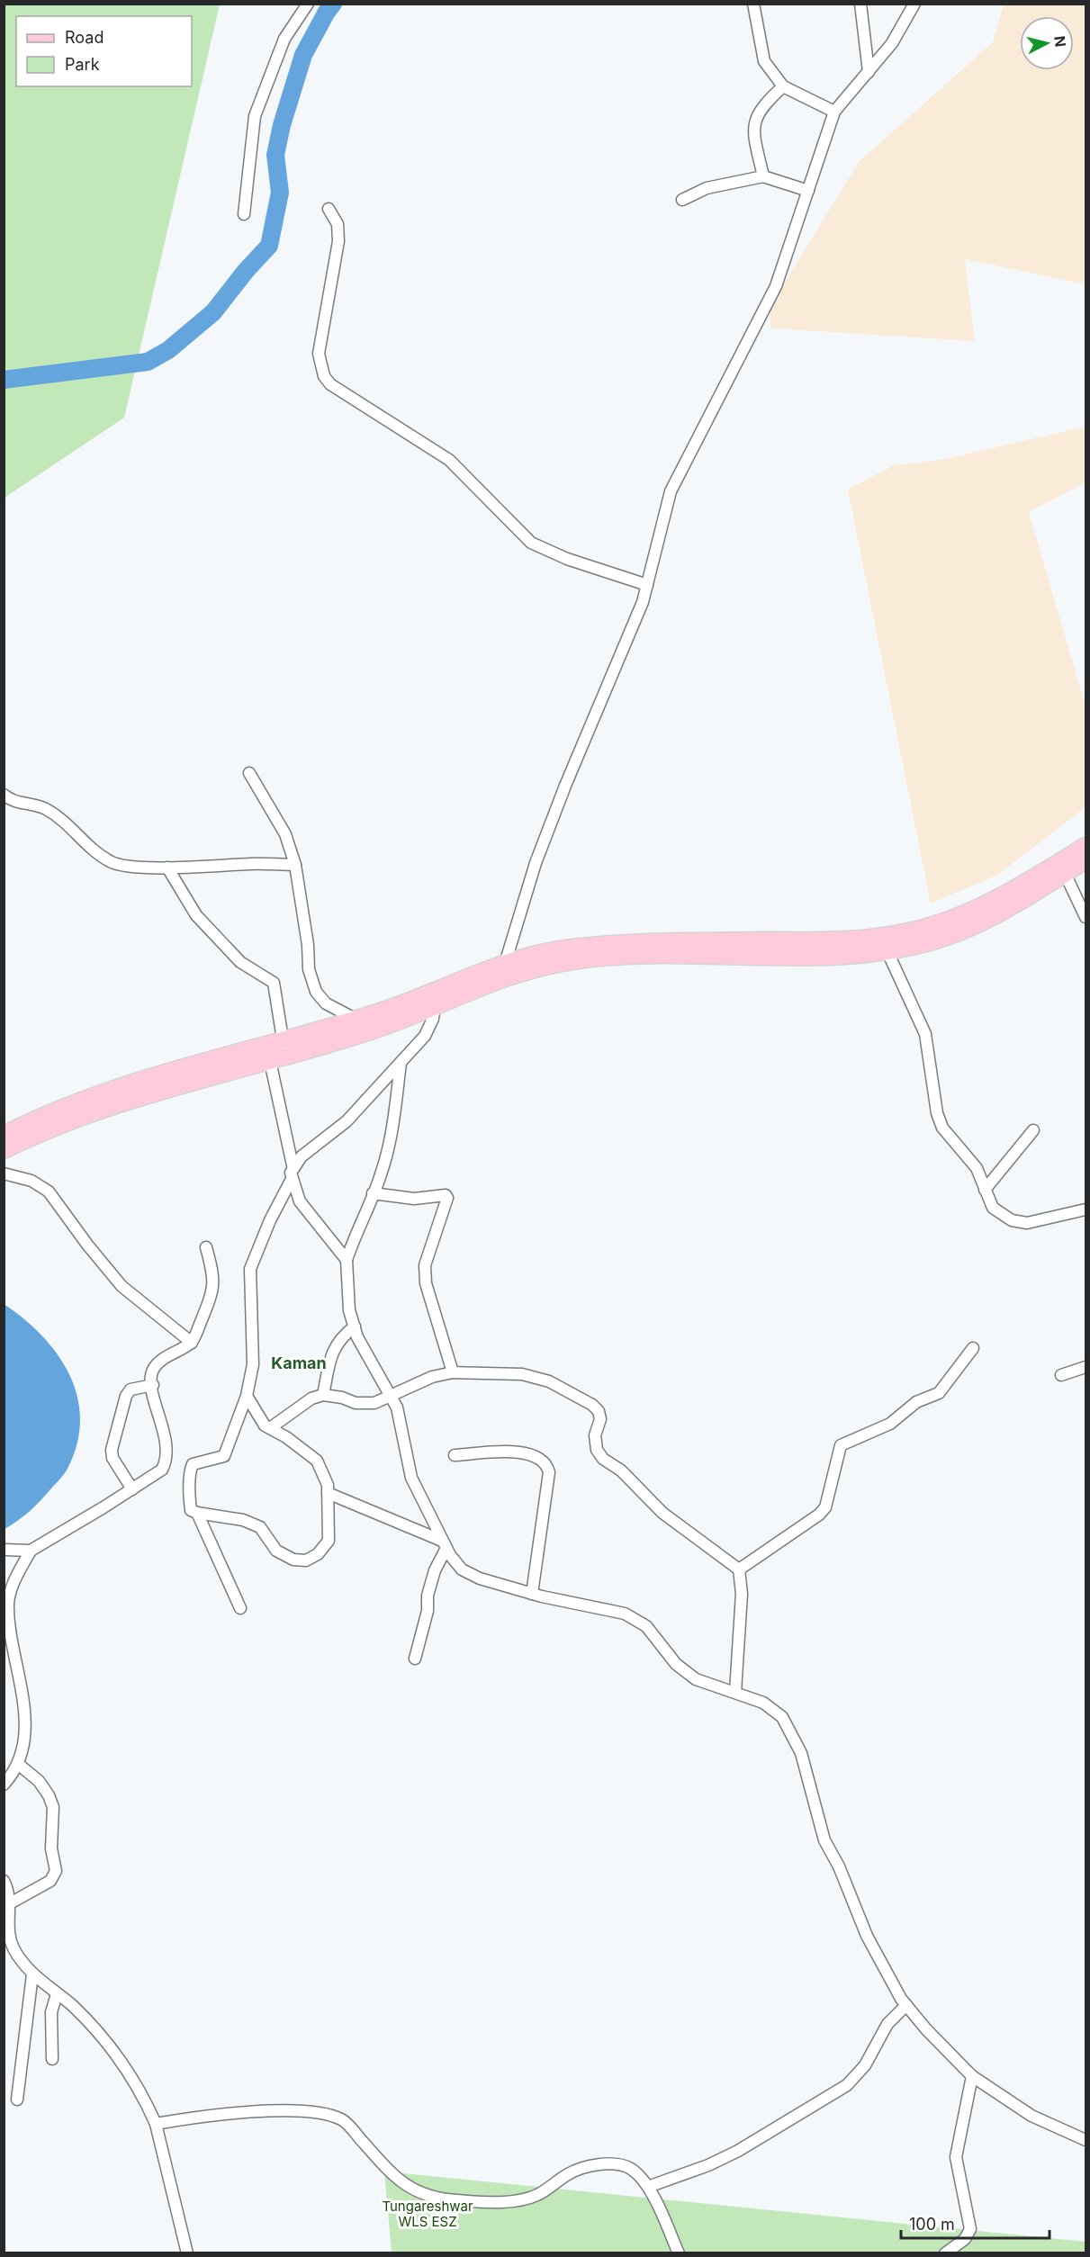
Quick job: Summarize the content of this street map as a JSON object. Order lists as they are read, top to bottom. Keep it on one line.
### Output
{"districts":["Kaman"],"parks":["Tungareshwar WLS ESZ"],"legend":["Road","Park"],"scale_bar":"100 m","north":"right"}
